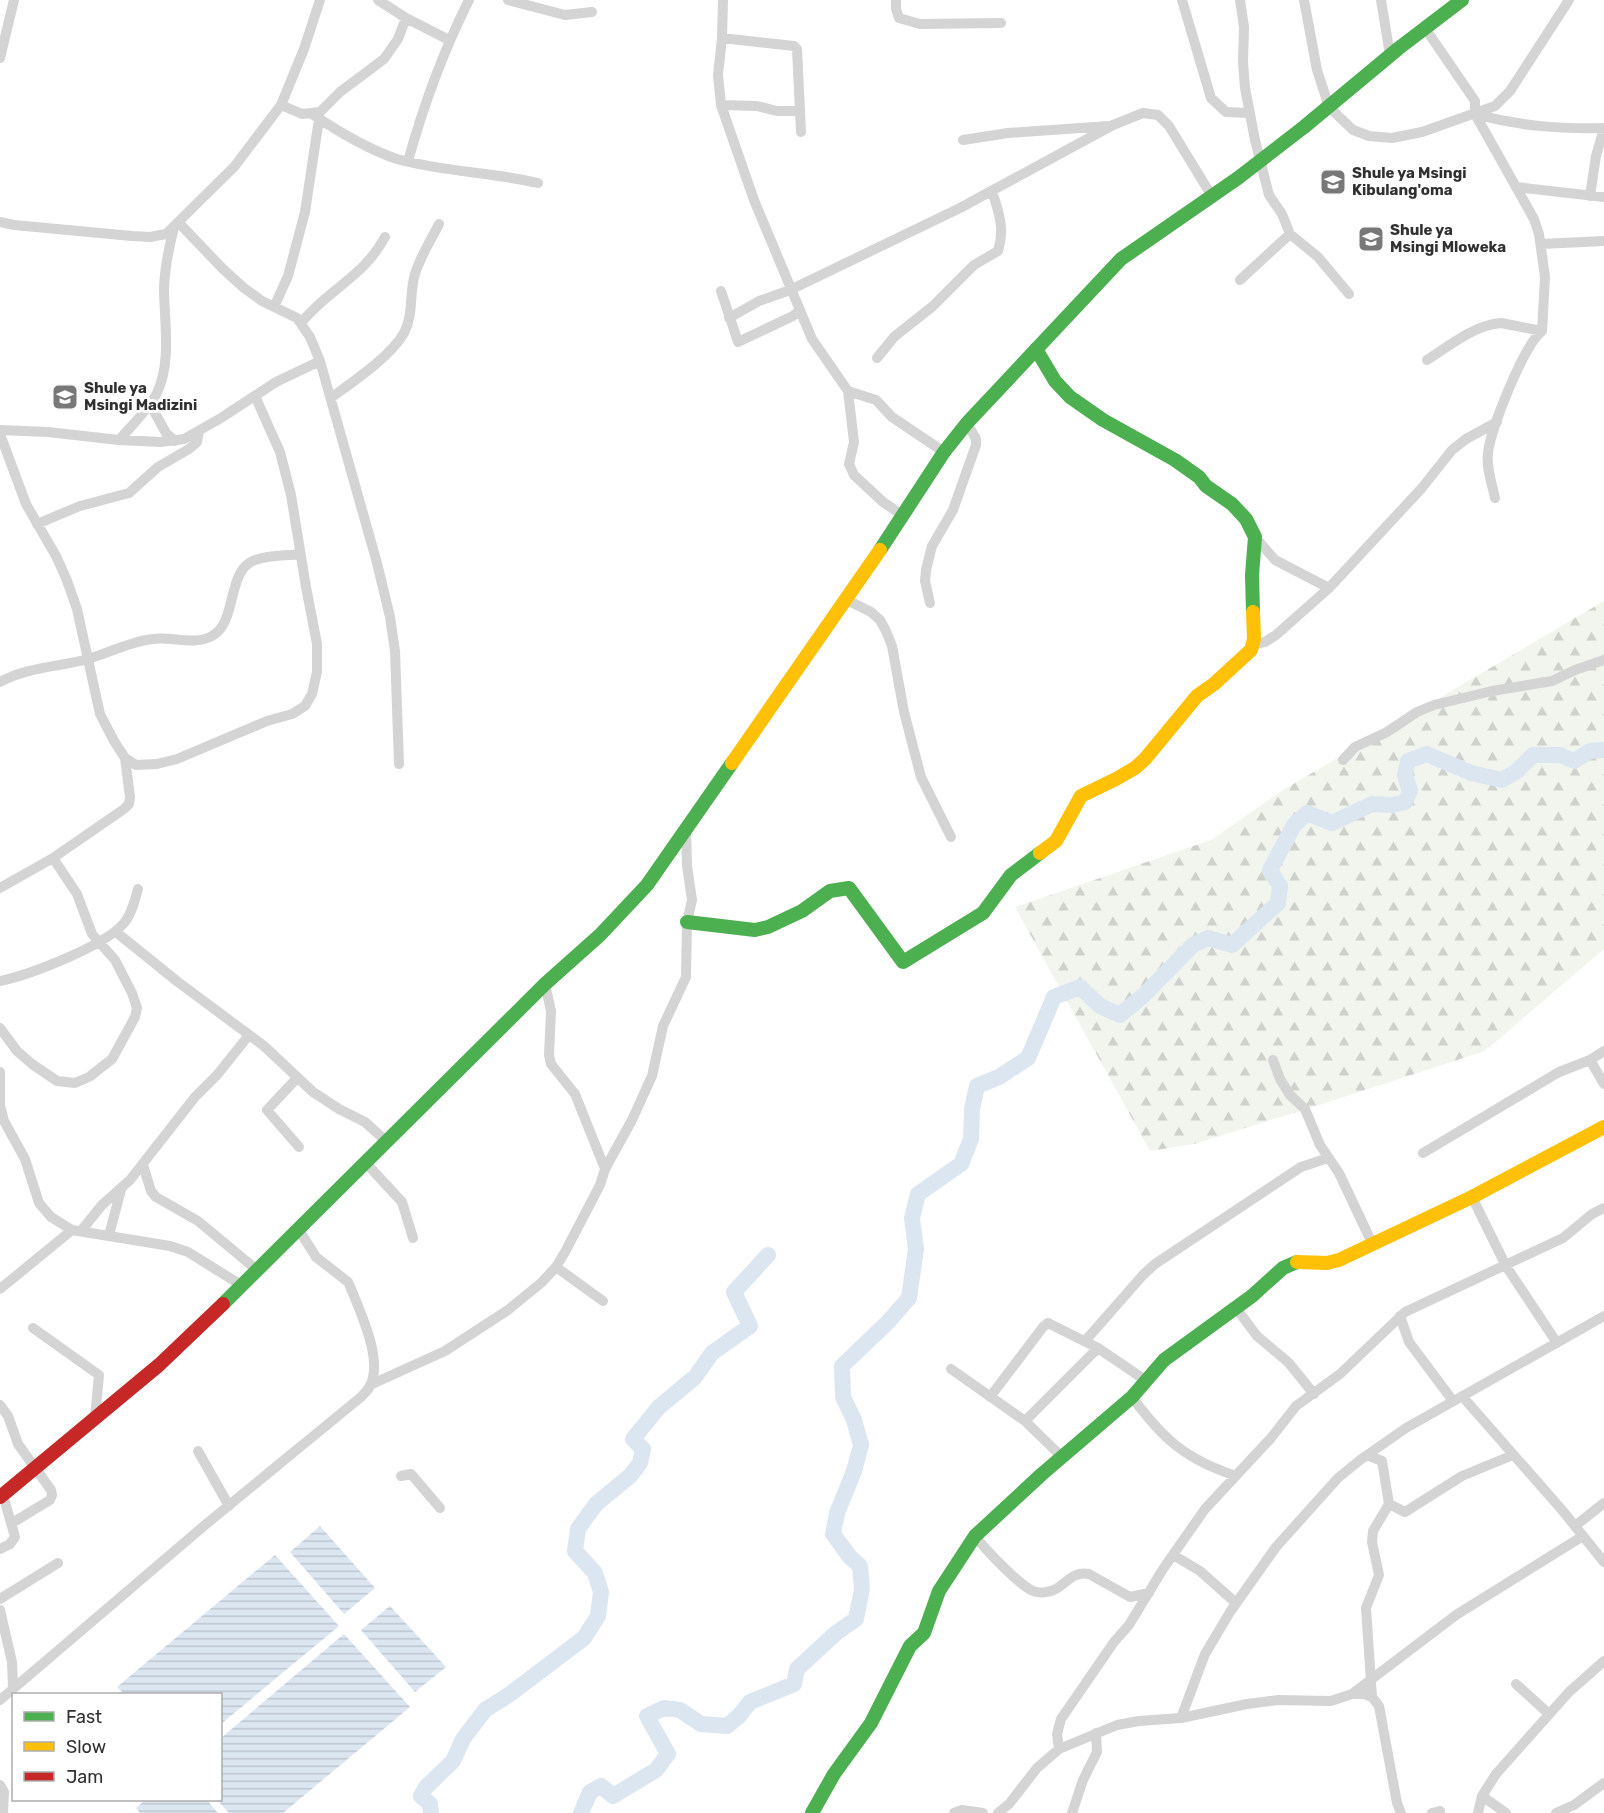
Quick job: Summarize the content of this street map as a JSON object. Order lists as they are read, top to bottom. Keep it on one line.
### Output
{"places":{"school or university":["Shule ya Msingi Kibulang'oma","Shule ya Msingi Mloweka","Shule ya Msingi Madizini"]},"legend":["Fast","Slow","Jam"]}
